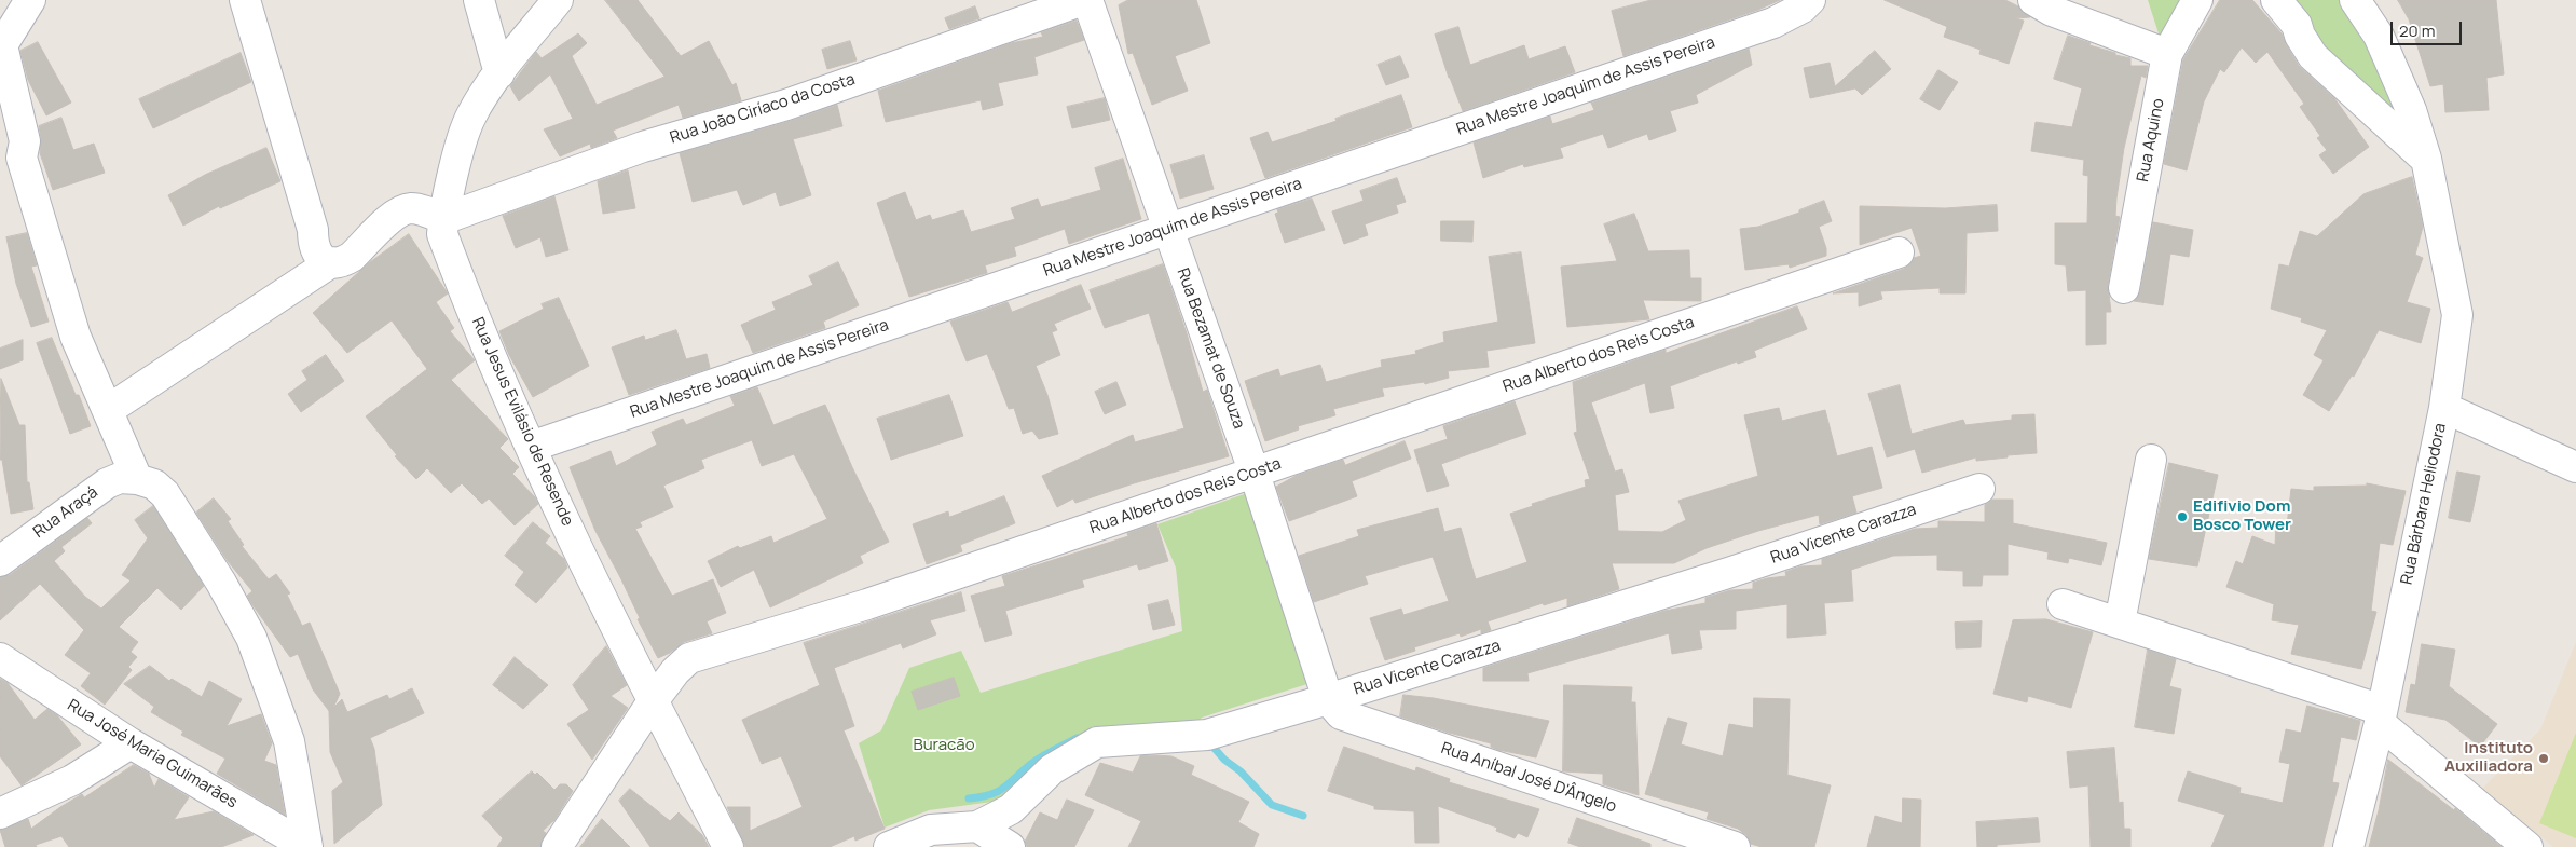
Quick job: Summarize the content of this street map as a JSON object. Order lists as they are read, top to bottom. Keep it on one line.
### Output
{"streets":{"street":["Rua Mestre Joaquim de Assis Pereira","Rua João Ciríaco da Costa","Rua Aquino","Rua Bezamat de Souza","Rua Alberto dos Reis Costa","Rua Jesus Evilásio de Resende","Rua Bárbara Heliodora","Rua Araçá","Rua Vicente Carazza","Rua José Maria Guimarães","Rua Aníbal José D'Ângelo"]},"crossings":[["Rua Mestre Joaquim de Assis Pereira","Rua Bezamat de Souza"],["Rua Mestre Joaquim de Assis Pereira","Rua Jesus Evilásio de Resende"],["Rua João Ciríaco da Costa","Rua Jesus Evilásio de Resende"],["Rua Bezamat de Souza","Rua Alberto dos Reis Costa"],["Rua Bezamat de Souza","Rua Vicente Carazza"],["Rua Bezamat de Souza","Rua Aníbal José D'Ângelo"],["Rua Alberto dos Reis Costa","Rua Jesus Evilásio de Resende"],["Rua Vicente Carazza","Rua Aníbal José D'Ângelo"]],"parks":["Buracão"],"places":["Edifivio Dom Bosco Tower","Instituto Auxiliadora"],"scale_bar":"20 m"}
